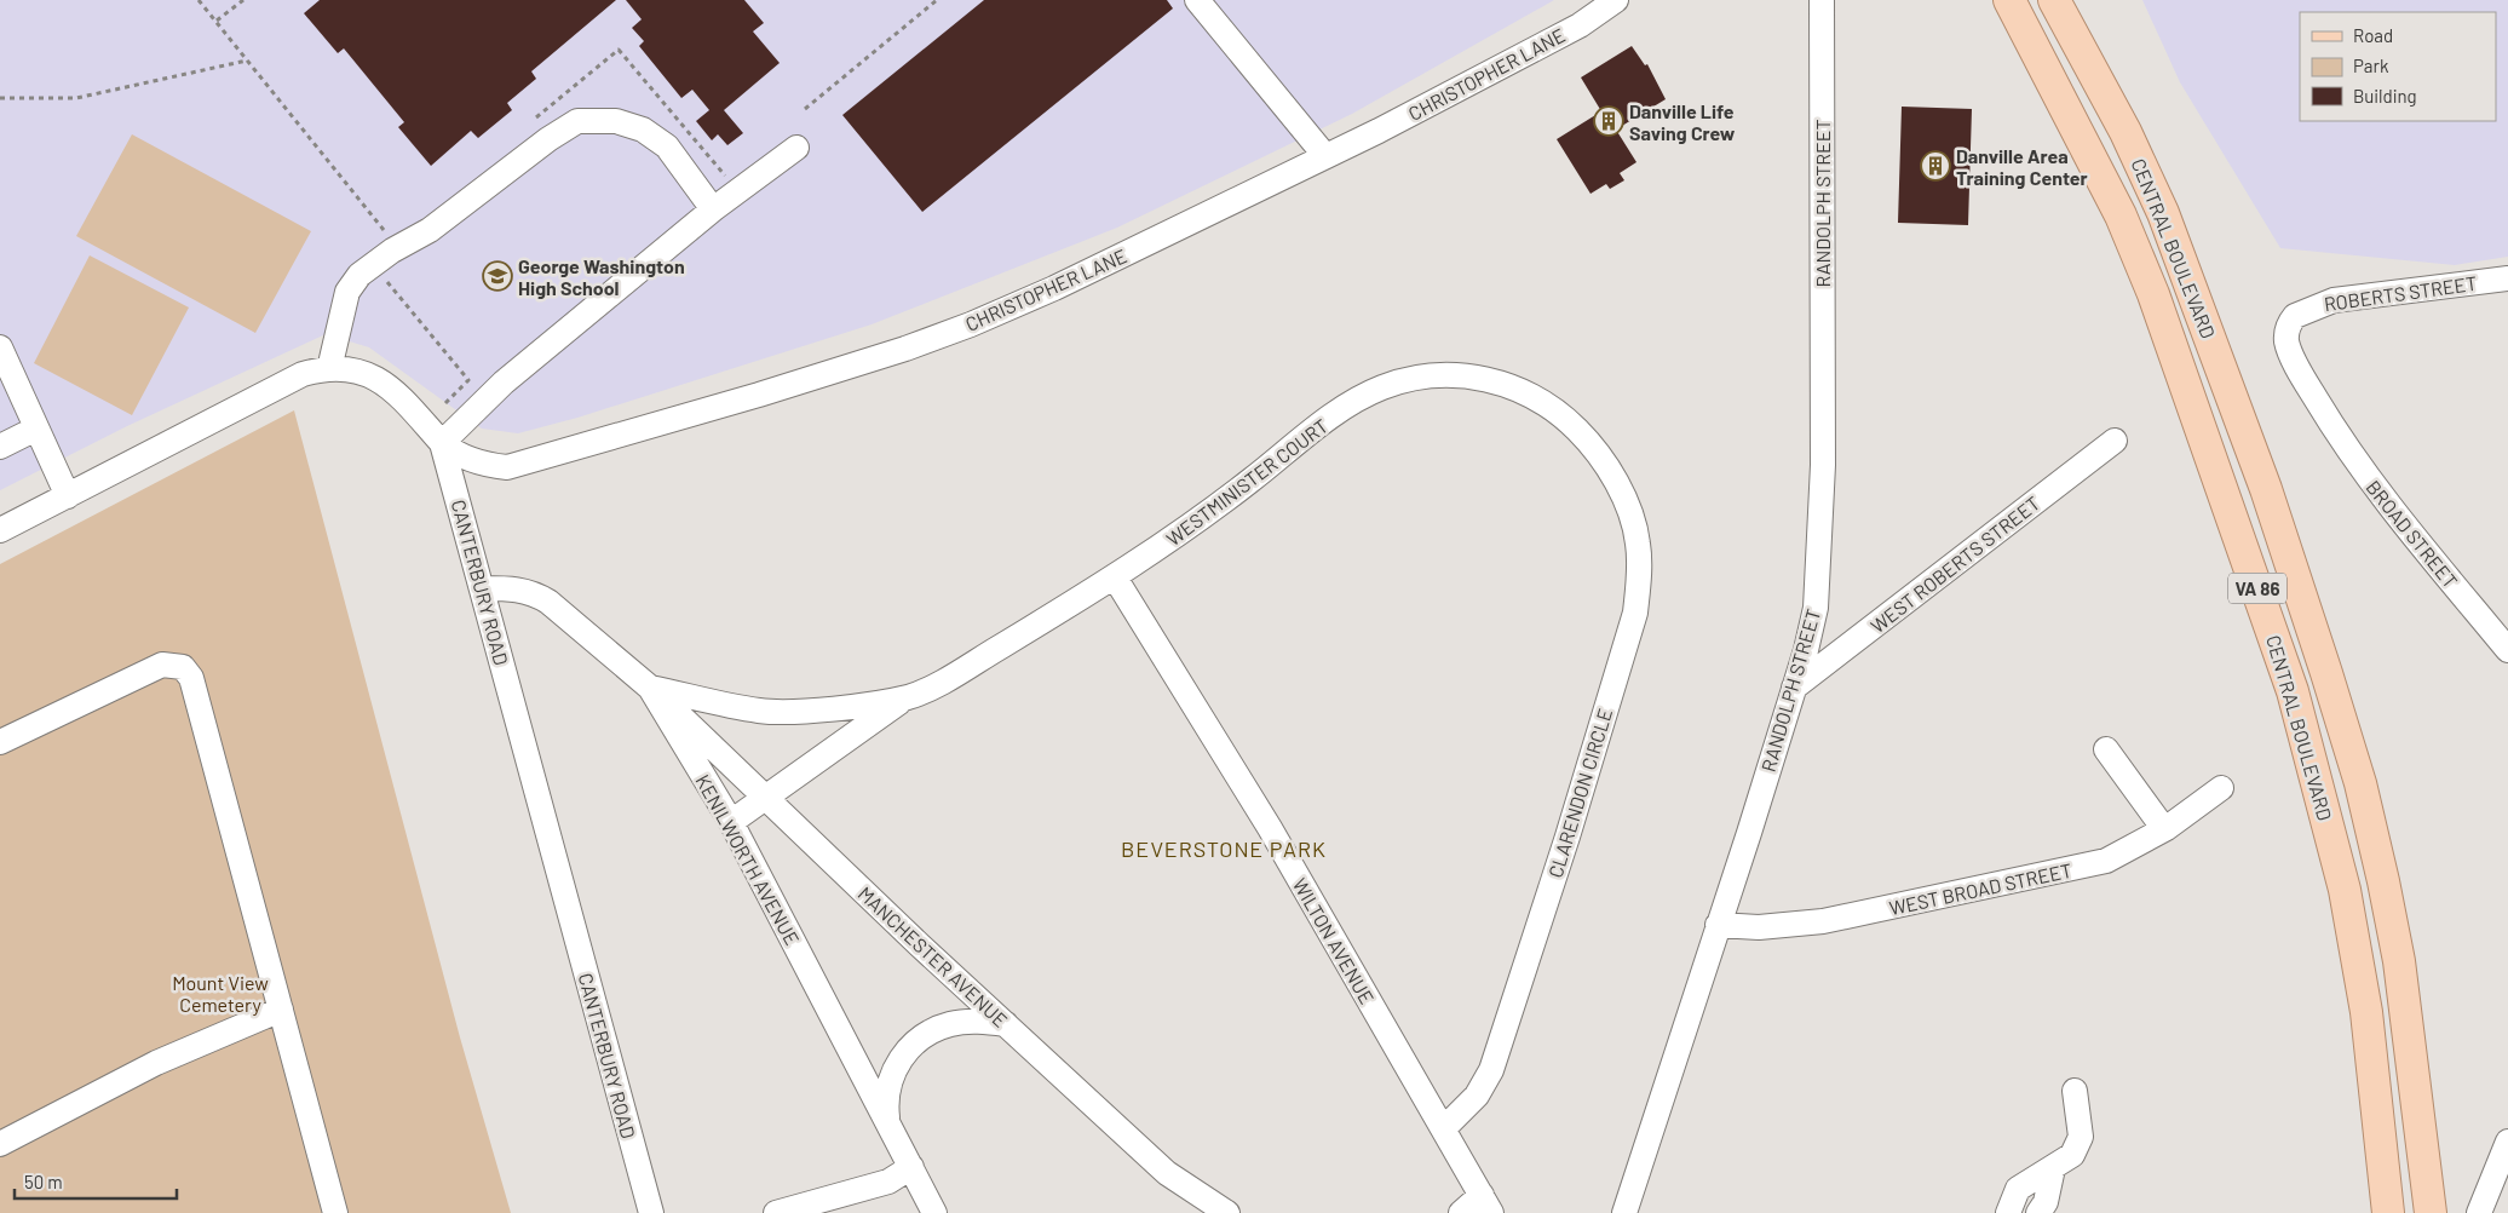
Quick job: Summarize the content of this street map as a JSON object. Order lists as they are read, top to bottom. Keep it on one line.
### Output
{"streets":{"main road":["CENTRAL BOULEVARD","VA 86"],"street":["CHRISTOPHER LANE","RANDOLPH STREET","ROBERTS STREET","WESTMINISTER COURT","BROAD STREET","WEST ROBERTS STREET","CANTERBURY ROAD","CLARENDON CIRCLE","KENILWORTH AVENUE","WEST BROAD STREET","WILTON AVENUE","MANCHESTER AVENUE"]},"crossings":[["CHRISTOPHER LANE","CANTERBURY ROAD"],["RANDOLPH STREET","WEST ROBERTS STREET"],["RANDOLPH STREET","WEST BROAD STREET"],["ROBERTS STREET","BROAD STREET"],["WESTMINISTER COURT","CLARENDON CIRCLE"],["WESTMINISTER COURT","KENILWORTH AVENUE"],["WESTMINISTER COURT","WILTON AVENUE"],["WESTMINISTER COURT","MANCHESTER AVENUE"],["CANTERBURY ROAD","KENILWORTH AVENUE"],["CLARENDON CIRCLE","WILTON AVENUE"],["KENILWORTH AVENUE","MANCHESTER AVENUE"]],"districts":["BEVERSTONE PARK"],"parks":["Mount View Cemetery"],"places":{"building":["Danville Life Saving Crew","Danville Area Training Center"],"school or university":["George Washington High School"]},"legend":["Road","Park","Building"],"scale_bar":"50 m"}
